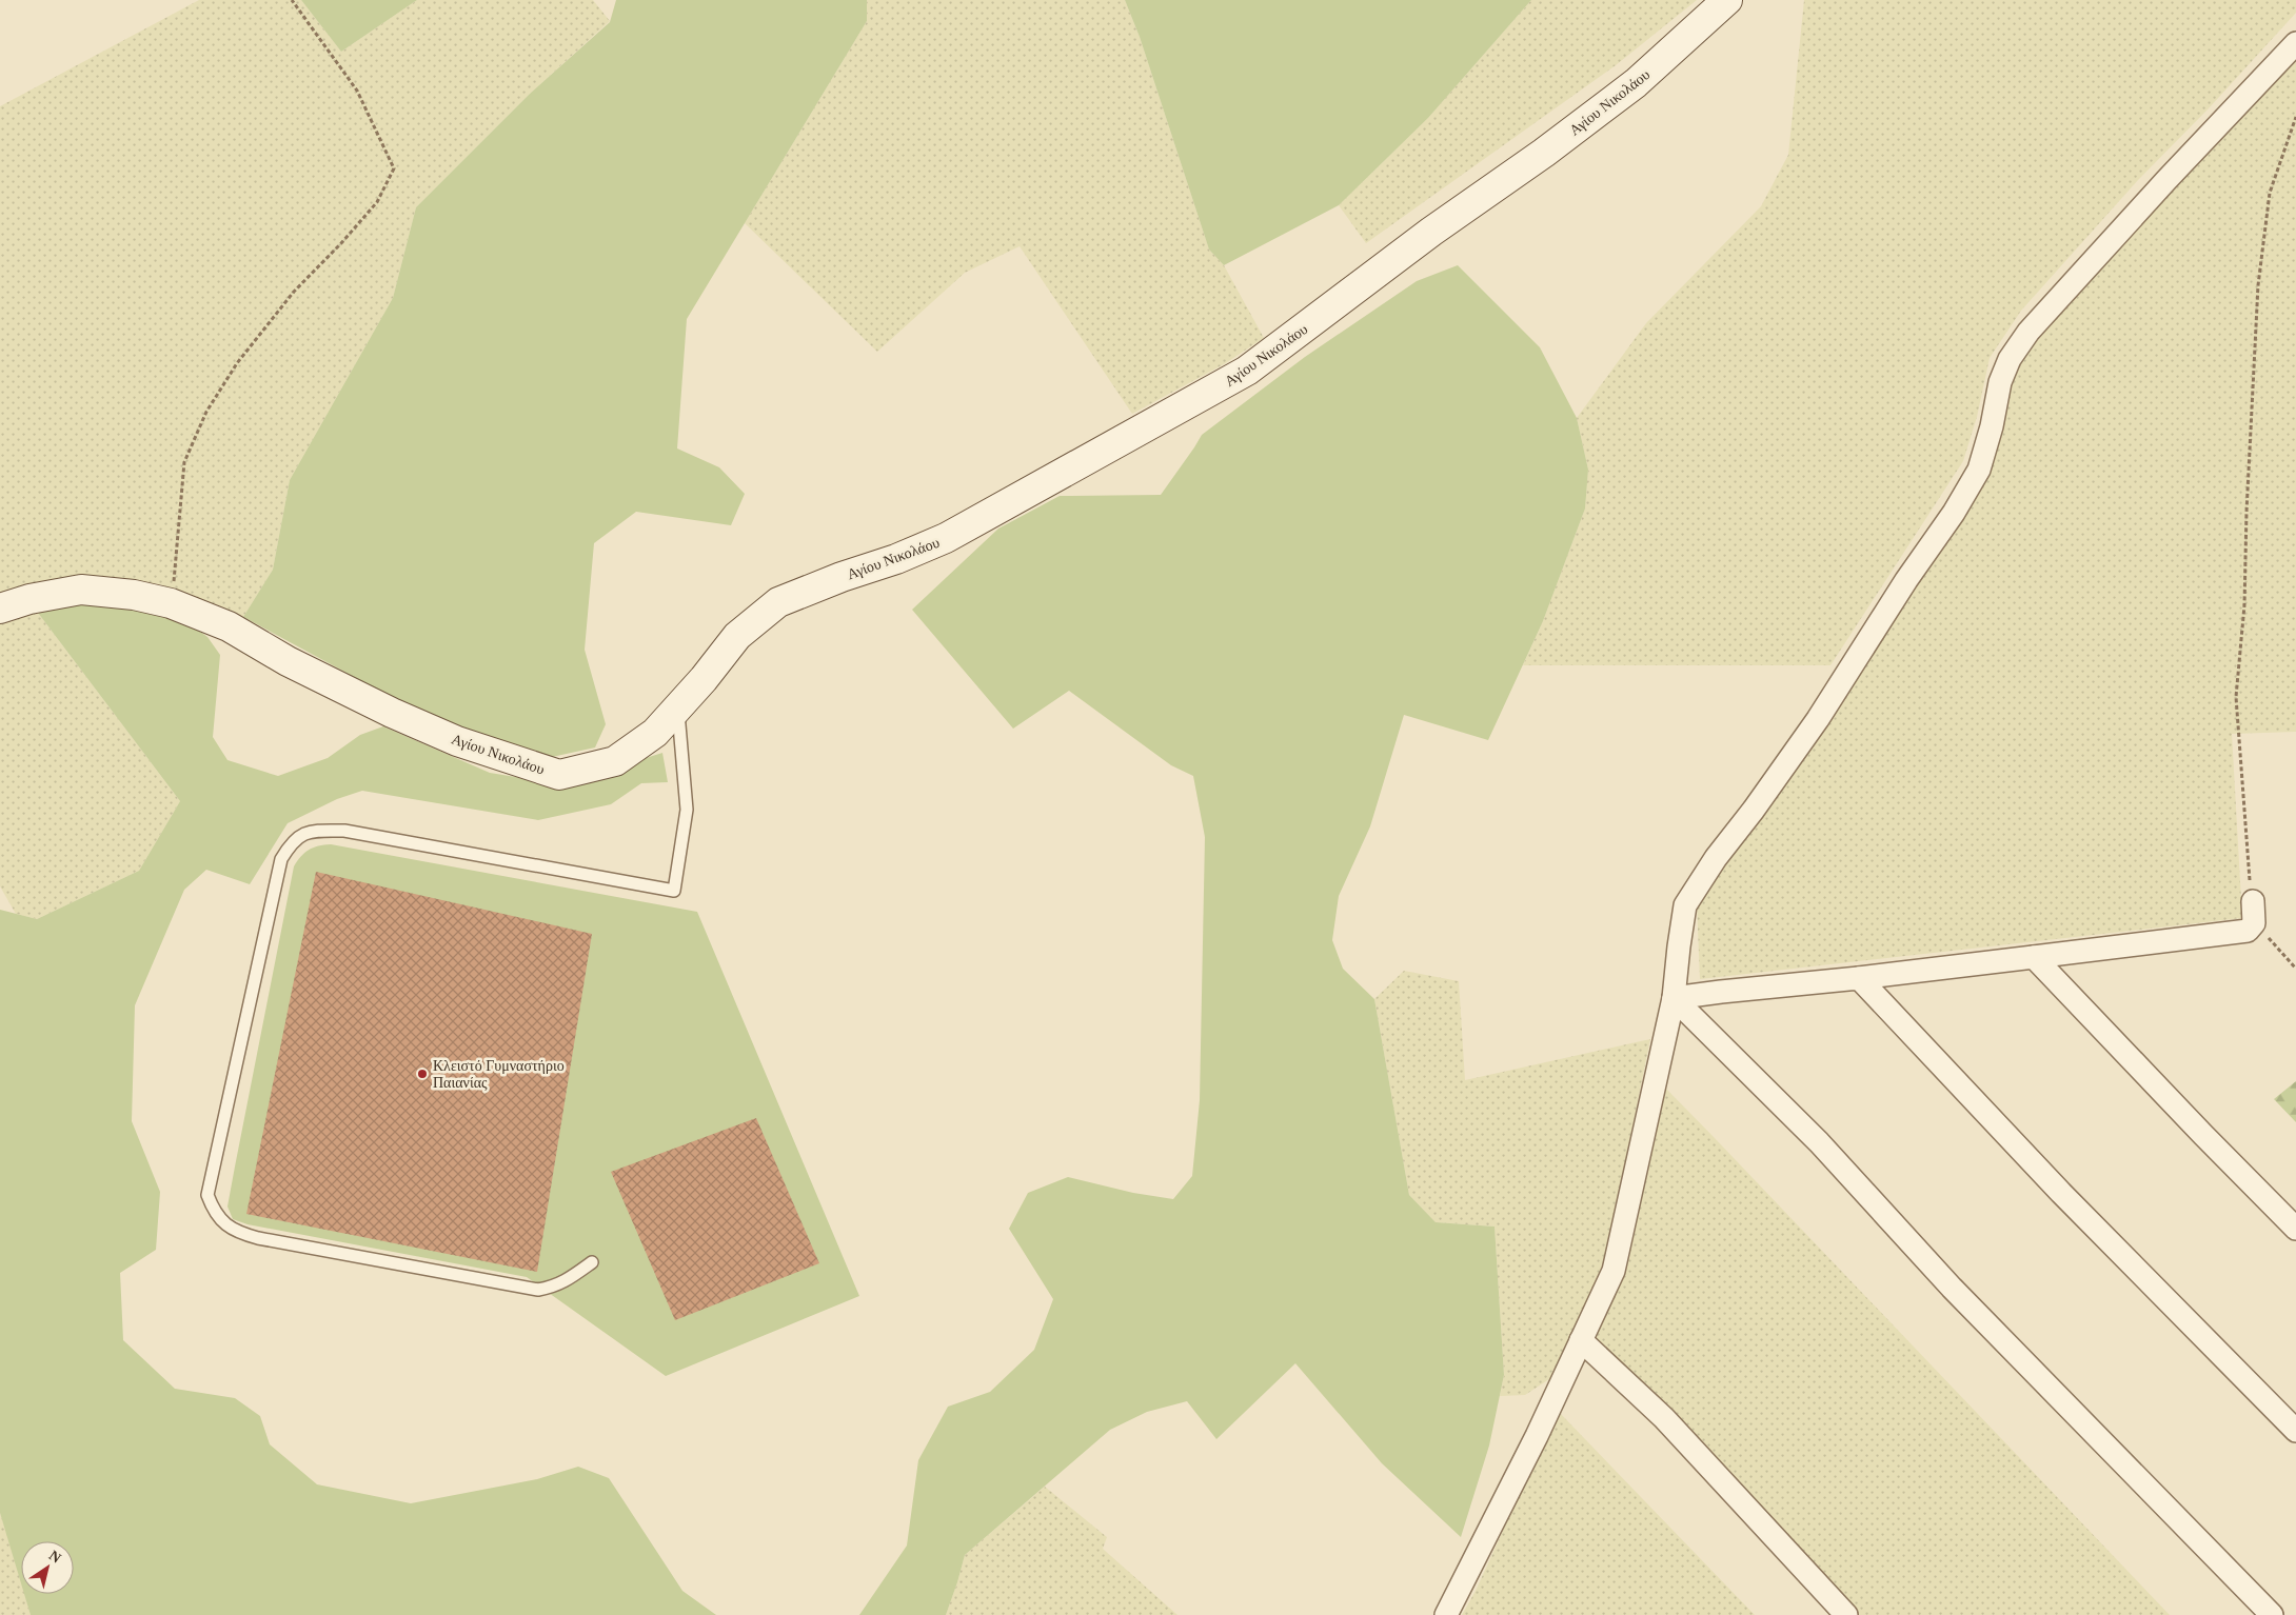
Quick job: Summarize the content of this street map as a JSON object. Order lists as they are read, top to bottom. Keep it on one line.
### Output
{"streets":{"street":["Αγίου Νικολάου"]},"places":["Κλειστό Γυμναστήριο Παιανίας"],"north":"top right"}
